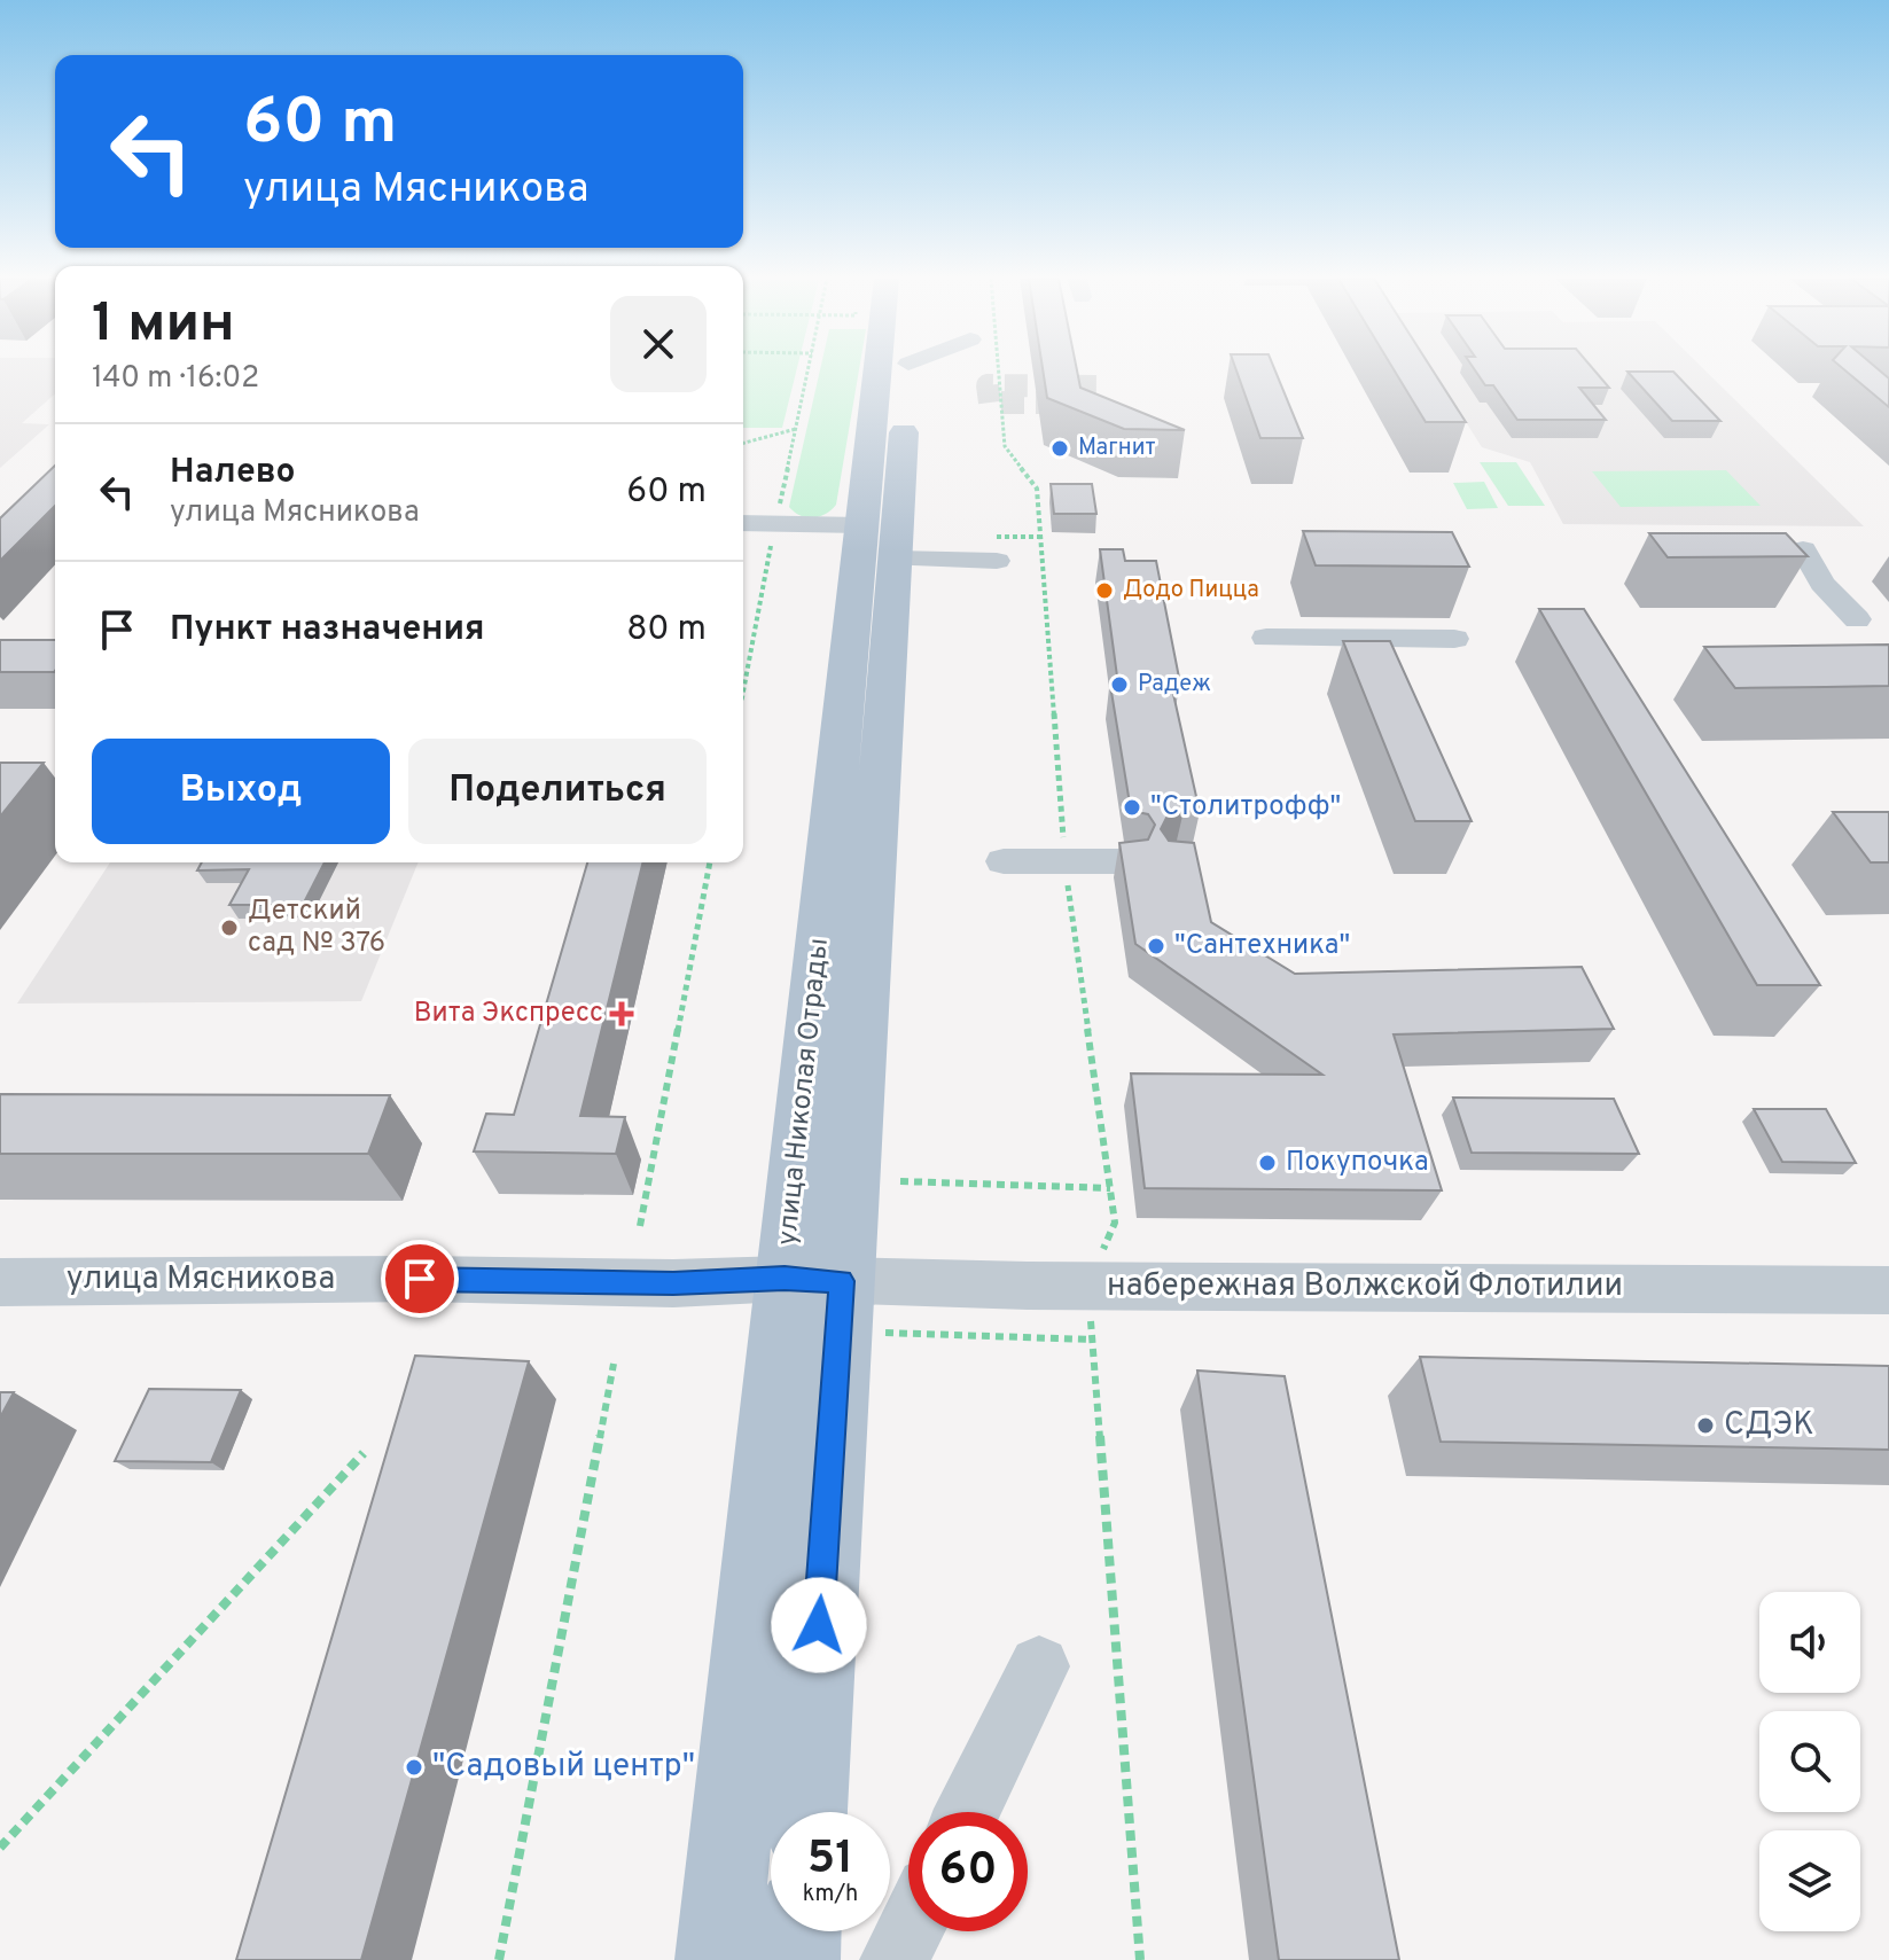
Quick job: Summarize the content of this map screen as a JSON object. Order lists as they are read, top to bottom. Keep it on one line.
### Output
{"streets":{"main road":["улица Николая Отрады"],"street":["улица Мясникова","набережная Волжской Флотилии"]},"crossings":[["улица Николая Отрады","улица Мясникова"],["улица Николая Отрады","набережная Волжской Флотилии"],["улица Мясникова","набережная Волжской Флотилии"]],"places":{"other":["Магнит","Додо Пицца","Радеж","\"Столитрофф\"","Детский сад № 376","\"Сантехника\"","Покупочка","СДЭК","\"Садовый центр\""],"health":["Вита Экспресс"]},"page":{"turn":["60 m","улица Мясникова"],"heading":["1 мин","140 m · 16:02"],"list":[{"name":"Налево","note":"улица Мясникова","value":"60 m"},{"name":"Пункт назначения","value":"80 m"}],"buttons":["Выход","Поделиться"],"speed":"51 km/h","limit":"60"}}
